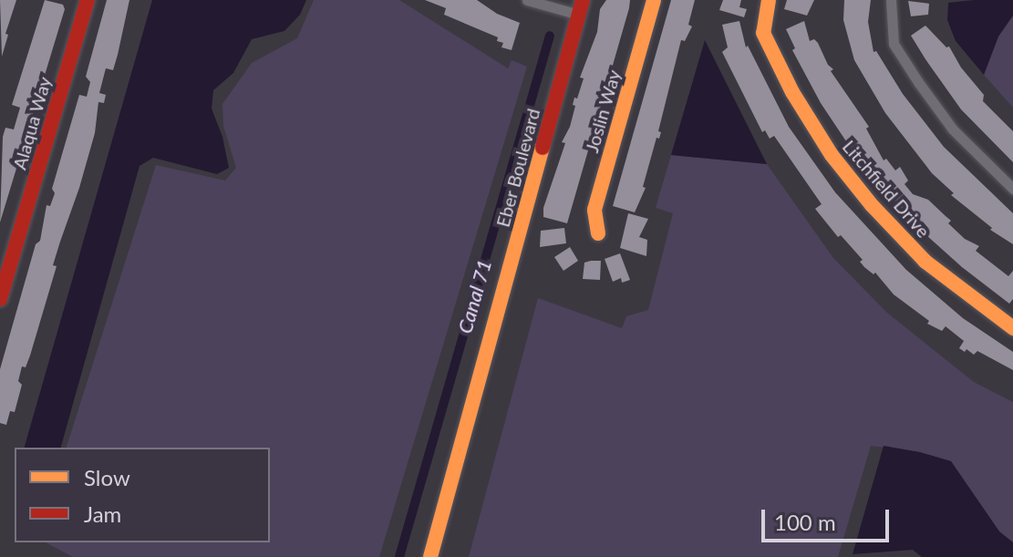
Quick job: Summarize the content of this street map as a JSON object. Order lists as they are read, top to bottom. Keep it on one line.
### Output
{"streets":{"street":["Joslin Way","Alaqua Way","Eber Boulevard","Litchfield Drive"]},"water":["Canal 71"],"legend":["Slow","Jam"],"scale_bar":"100 m"}
